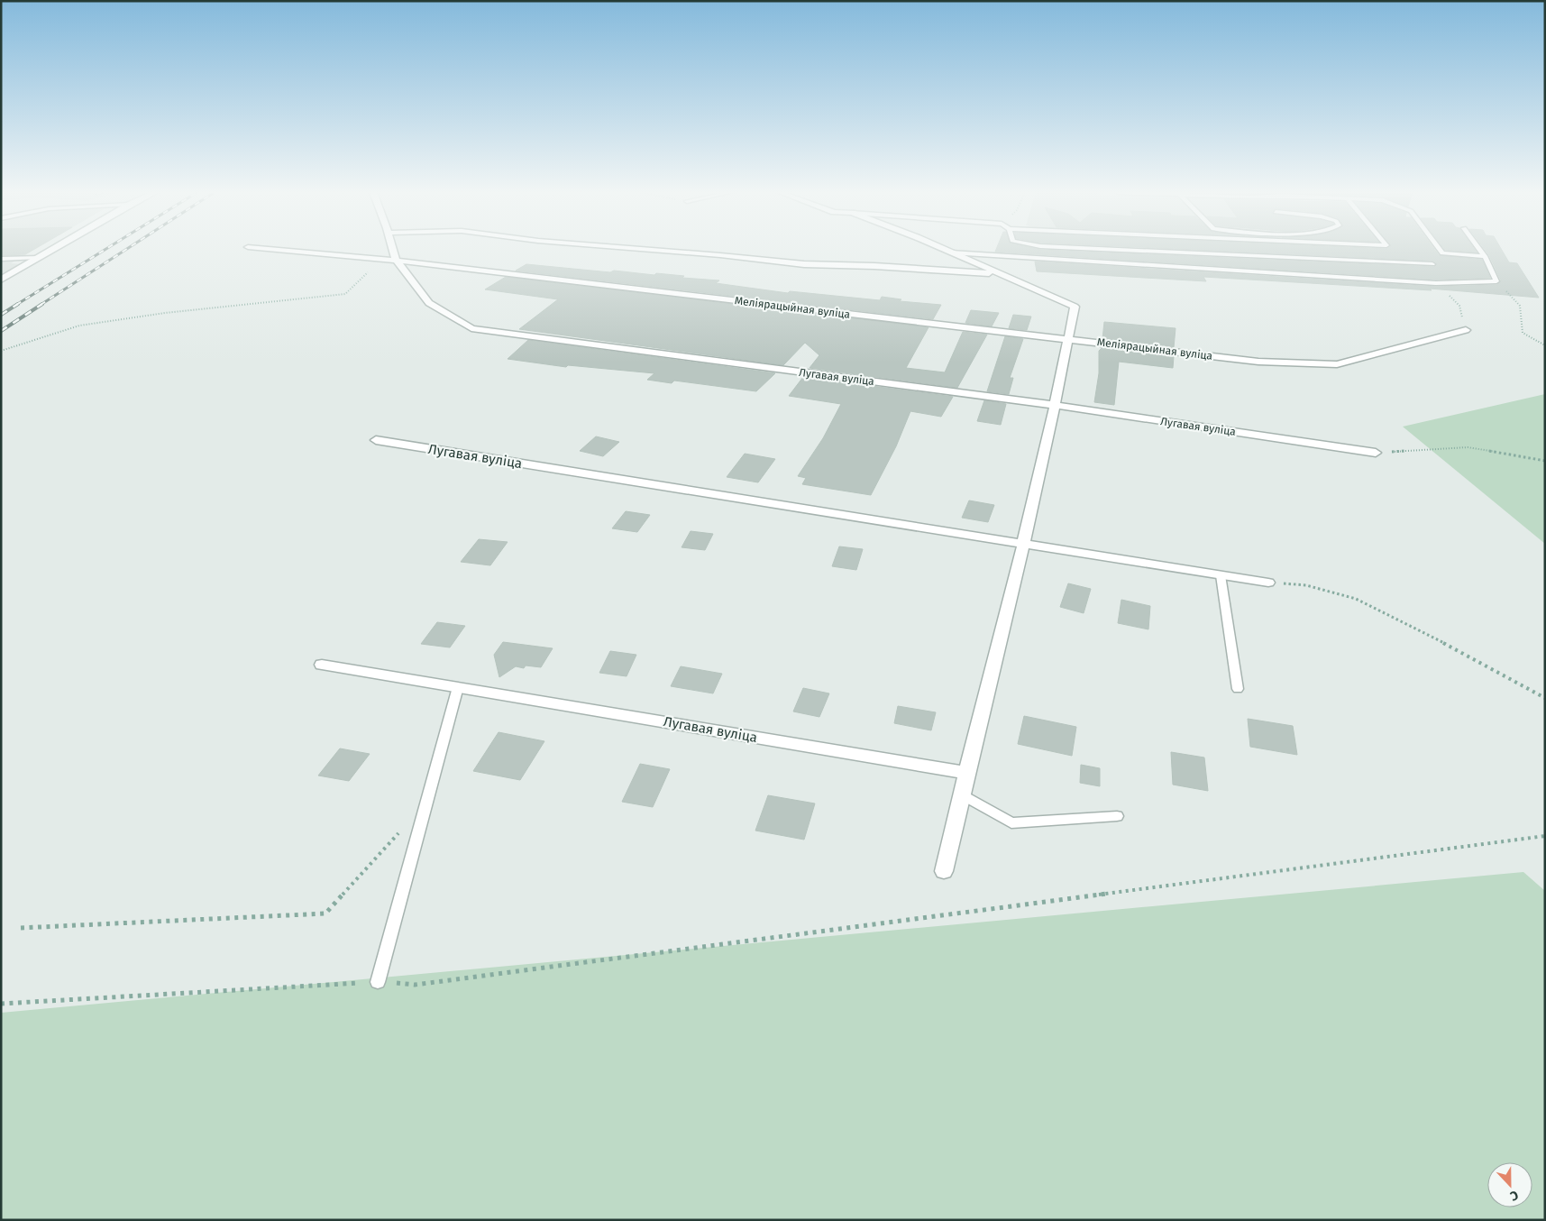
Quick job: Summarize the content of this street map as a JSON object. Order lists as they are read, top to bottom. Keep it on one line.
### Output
{"streets":{"street":["Меліярацыйная вуліца","Лугавая вуліца"]},"crossings":[["Меліярацыйная вуліца","Лугавая вуліца"]],"north":"bottom"}
